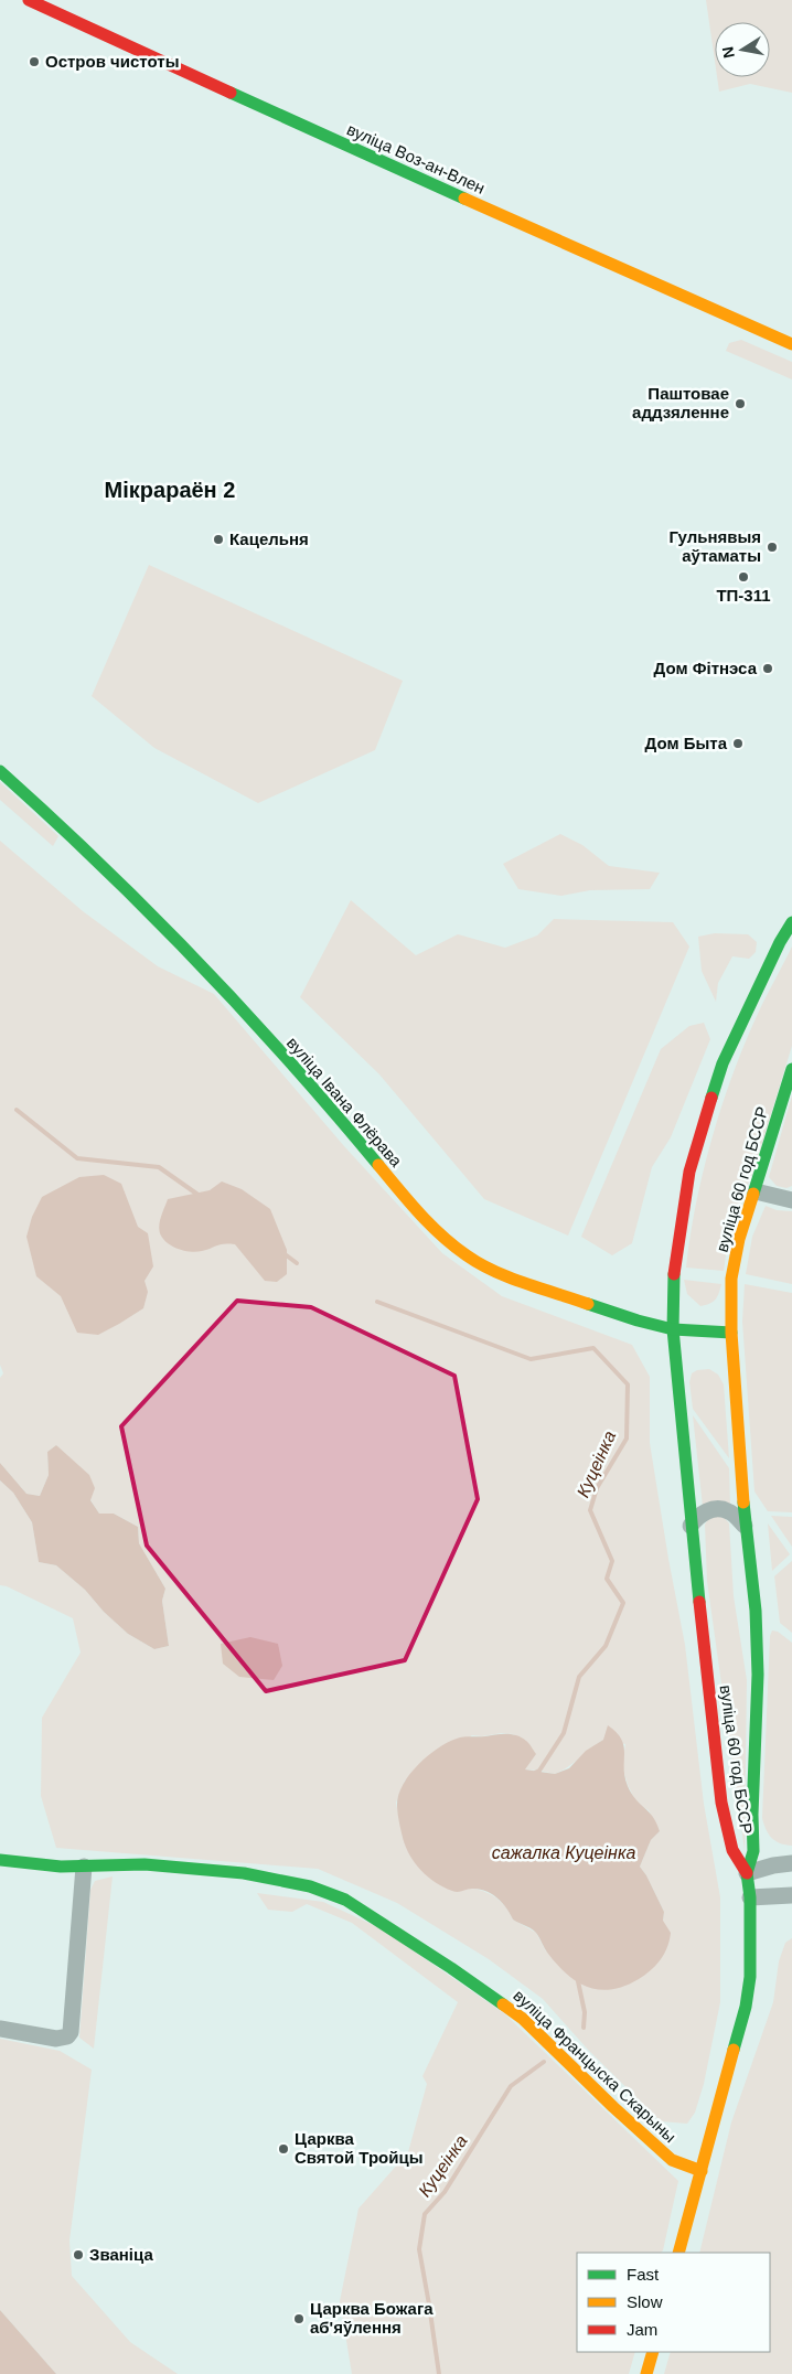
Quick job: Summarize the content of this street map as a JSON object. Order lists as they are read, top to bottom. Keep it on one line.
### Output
{"streets":{"main road":["вуліца Воз-ан-Влен","вуліца Івана Флёрава","вуліца 60 год БССР","вуліца Францыска Скарыны"]},"crossings":[["вуліца Івана Флёрава","вуліца 60 год БССР"]],"districts":["Мікрараён 2"],"water":["Куцеінка","сажалка Куцеінка"],"places":["Остров чистоты","Паштовае аддзяленне","Кацельня","Гульнявыя аўтаматы","ТП-311","Дом Фітнэса","Дом Быта","Царква Святой Тройцы","Званіца","Царква Божага аб'яўлення"],"legend":["Fast","Slow","Jam"],"north":"left"}
